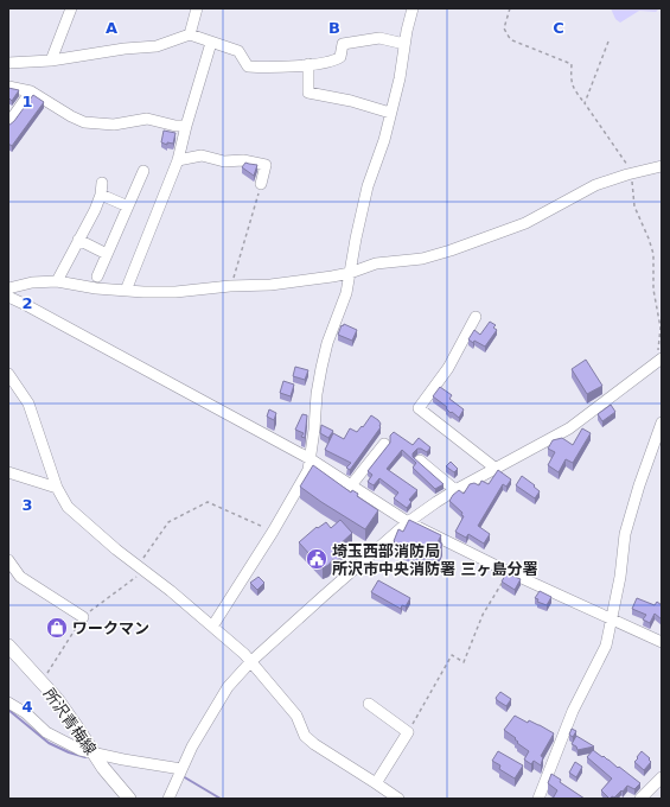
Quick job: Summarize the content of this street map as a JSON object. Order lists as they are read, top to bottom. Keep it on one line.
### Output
{"streets":{"main road":["所沢青梅線"]},"places":{"public building":["埼玉西部消防局 所沢市中央消防署 三ヶ島分署"],"shop":["ワークマン"]},"grid":{"columns":["A","B","C"],"rows":["1","2","3","4"]}}
